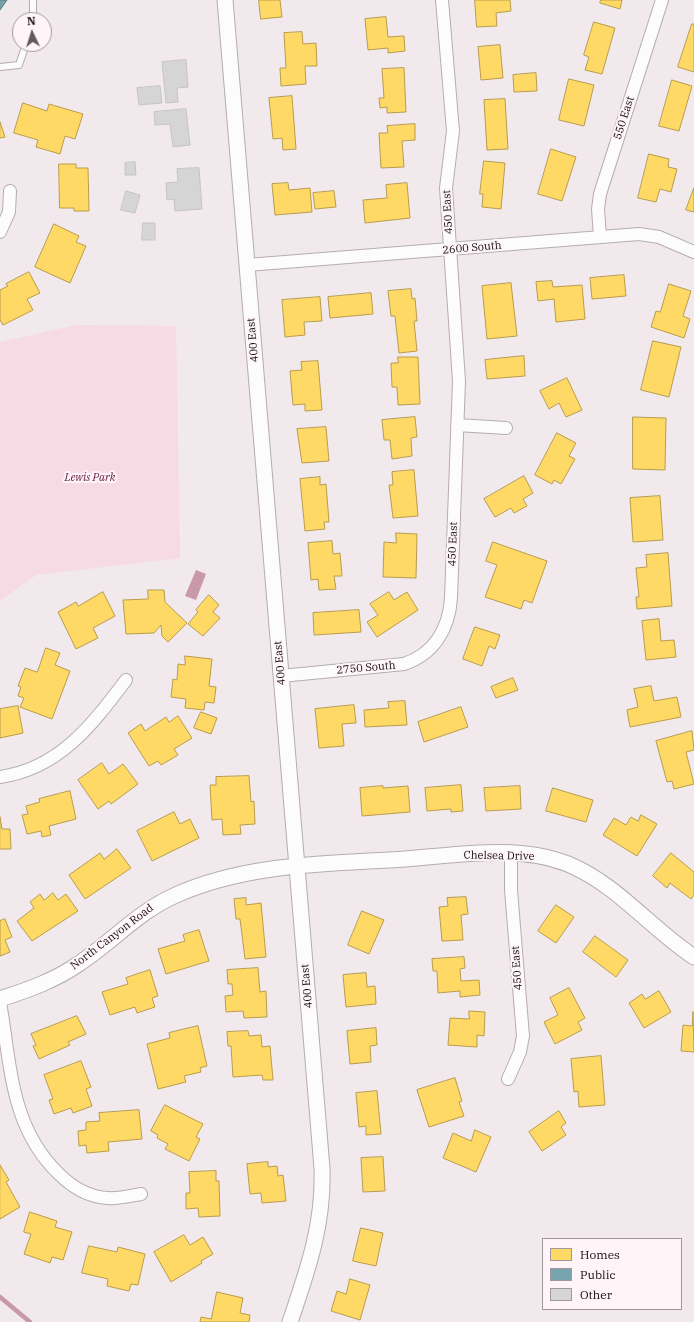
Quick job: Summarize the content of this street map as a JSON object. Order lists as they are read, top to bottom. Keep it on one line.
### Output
{"streets":{"street":["550 East","450 East","2600 South","400 East","2750 South","Chelsea Drive","North Canyon Road"]},"crossings":[["550 East","2600 South"],["450 East","2600 South"],["450 East","2750 South"],["450 East","Chelsea Drive"],["2600 South","400 East"],["400 East","2750 South"],["400 East","Chelsea Drive"],["400 East","North Canyon Road"],["Chelsea Drive","North Canyon Road"]],"parks":["Lewis Park"],"legend":["Homes","Public","Other"],"north":"top"}
